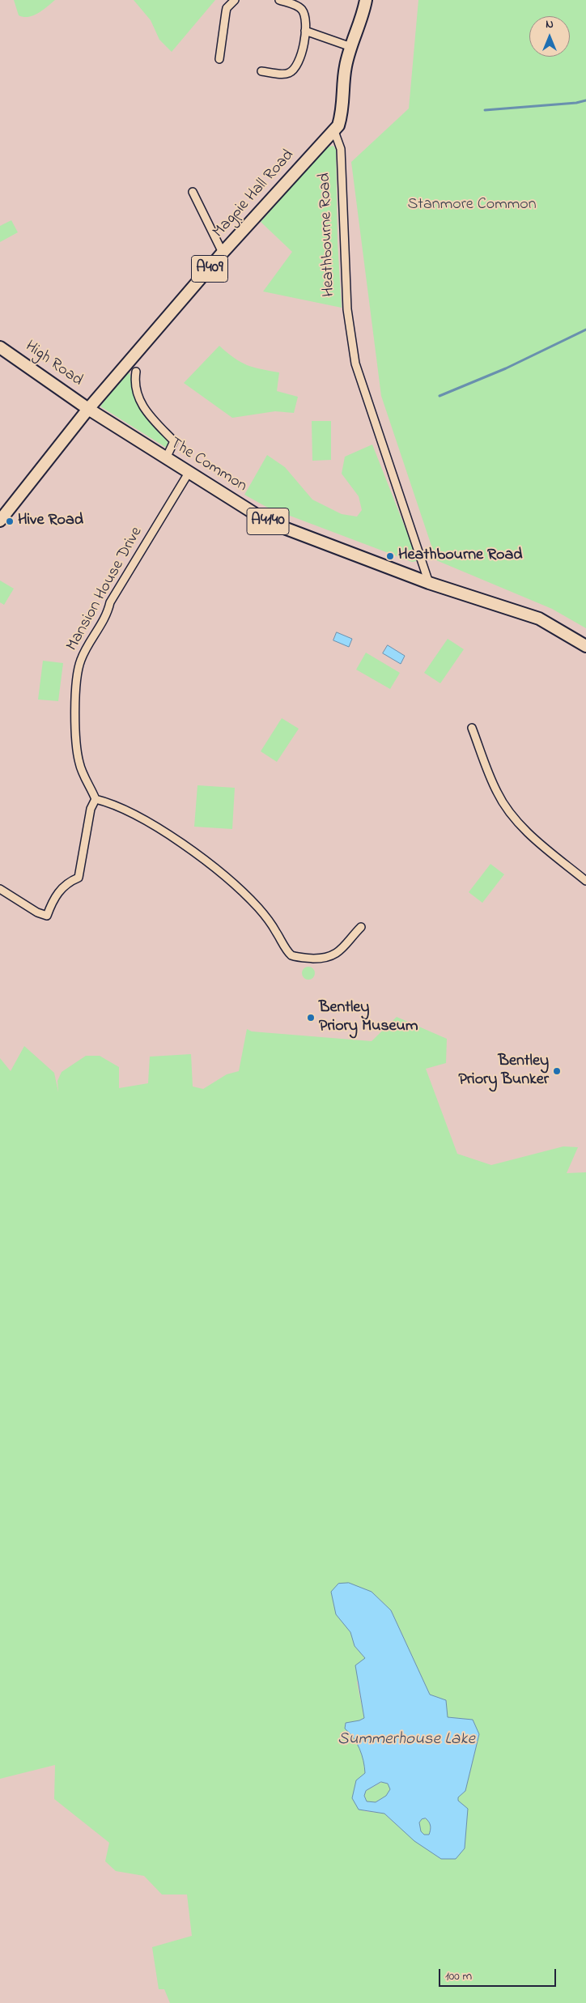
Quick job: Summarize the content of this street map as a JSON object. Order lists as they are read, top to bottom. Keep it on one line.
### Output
{"streets":{"main road":["Magpie Hall Road","A409","High Road","The Common","A4140"],"street":["Heathbourne Road","Mansion House Drive"]},"crossings":[["Magpie Hall Road","Heathbourne Road"],["Magpie Hall Road","A409"],["Magpie Hall Road","High Road"],["Magpie Hall Road","The Common"],["Heathbourne Road","A409"],["Heathbourne Road","The Common"],["A409","High Road"],["A409","The Common"],["High Road","The Common"],["The Common","Mansion House Drive"]],"water":["Summerhouse Lake"],"parks":["Stanmore Common"],"places":["Hive Road","Heathbourne Road","Bentley Priory Museum","Bentley Priory Bunker"],"scale_bar":"100 m","north":"top"}
